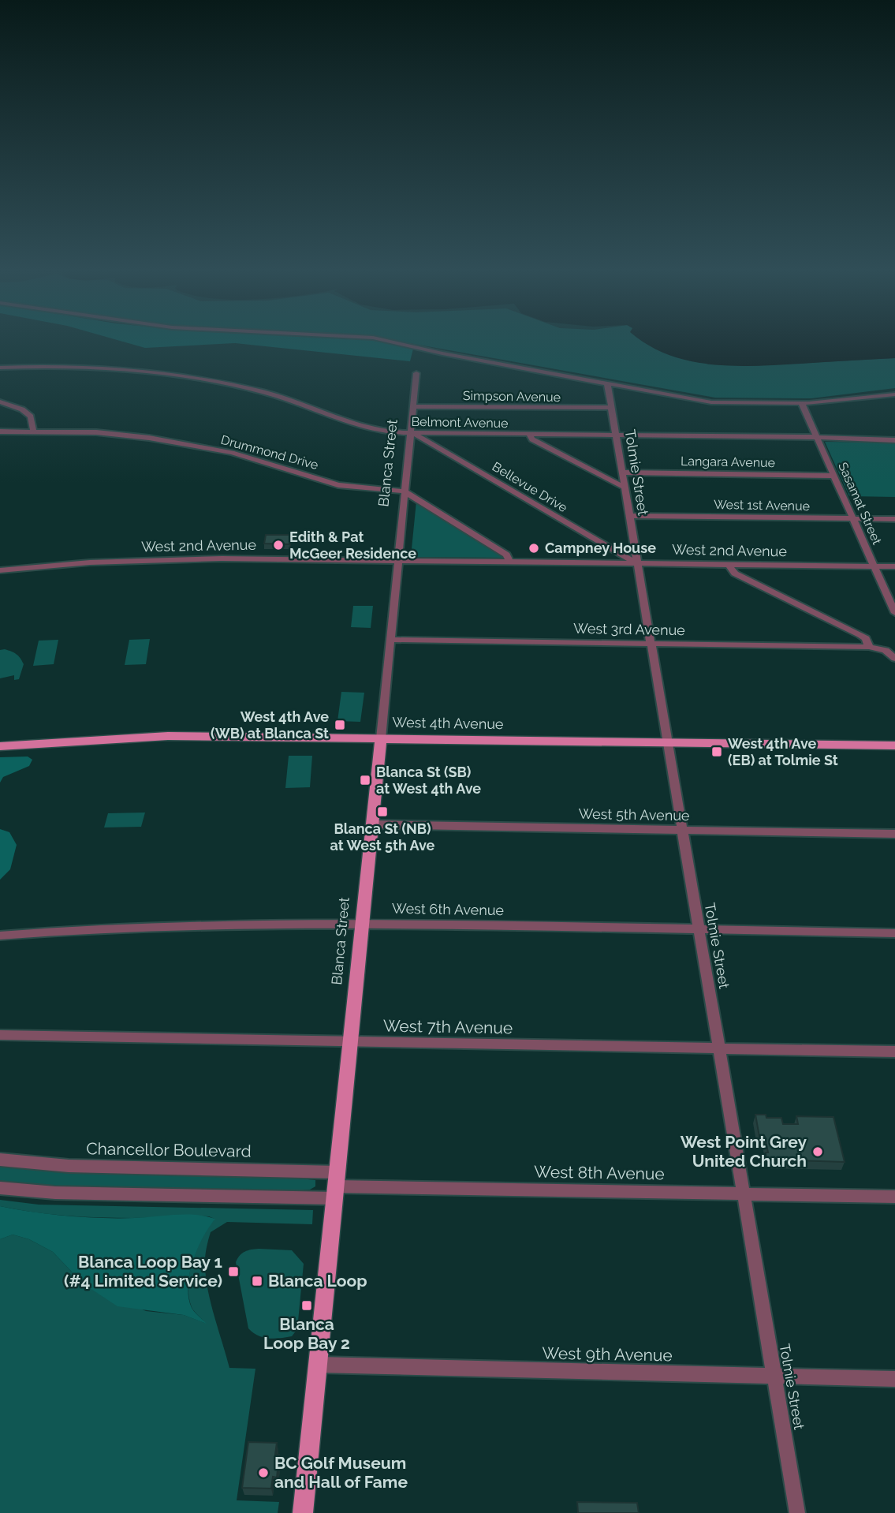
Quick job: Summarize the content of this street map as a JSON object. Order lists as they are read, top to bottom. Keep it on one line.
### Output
{"streets":{"main road":["Blanca Street","West 4th Avenue"],"street":["Simpson Avenue","Belmont Avenue","Drummond Drive","Langara Avenue","Tolmie Street","Bellevue Drive","Sasamat Street","West 1st Avenue","West 2nd Avenue","West 3rd Avenue","West 5th Avenue","West 6th Avenue","West 7th Avenue","Chancellor Boulevard","West 8th Avenue","West 9th Avenue"]},"crossings":[["Simpson Avenue","Blanca Street"],["Simpson Avenue","Tolmie Street"],["Belmont Avenue","Blanca Street"],["Belmont Avenue","Tolmie Street"],["Belmont Avenue","Bellevue Drive"],["Belmont Avenue","Sasamat Street"],["Drummond Drive","Blanca Street"],["Drummond Drive","West 2nd Avenue"],["Langara Avenue","Tolmie Street"],["Langara Avenue","Sasamat Street"],["Blanca Street","Bellevue Drive"],["Blanca Street","West 2nd Avenue"],["Blanca Street","West 3rd Avenue"],["Blanca Street","West 4th Avenue"],["Blanca Street","West 5th Avenue"],["Blanca Street","West 6th Avenue"],["Blanca Street","West 7th Avenue"],["Blanca Street","Chancellor Boulevard"],["Blanca Street","West 8th Avenue"],["Blanca Street","West 9th Avenue"],["Tolmie Street","Bellevue Drive"],["Tolmie Street","West 1st Avenue"],["Tolmie Street","West 2nd Avenue"],["Tolmie Street","West 3rd Avenue"],["Tolmie Street","West 4th Avenue"],["Tolmie Street","West 5th Avenue"],["Tolmie Street","West 6th Avenue"],["Tolmie Street","West 7th Avenue"],["Tolmie Street","West 8th Avenue"],["Tolmie Street","West 9th Avenue"],["Bellevue Drive","West 2nd Avenue"],["Sasamat Street","West 1st Avenue"],["Sasamat Street","West 2nd Avenue"],["Chancellor Boulevard","West 8th Avenue"]],"places":{"other":["Edith & Pat McGeer Residence","Campney House","West Point Grey United Church","BC Golf Museum and Hall of Fame"],"transit":["West 4th Ave (WB) at Blanca St","West 4th Ave (EB) at Tolmie St","Blanca St (SB) at West 4th Ave","Blanca St (NB) at West 5th Ave","Blanca Loop Bay 1 (#4 Limited Service)","Blanca Loop","Blanca Loop Bay 2"]}}
